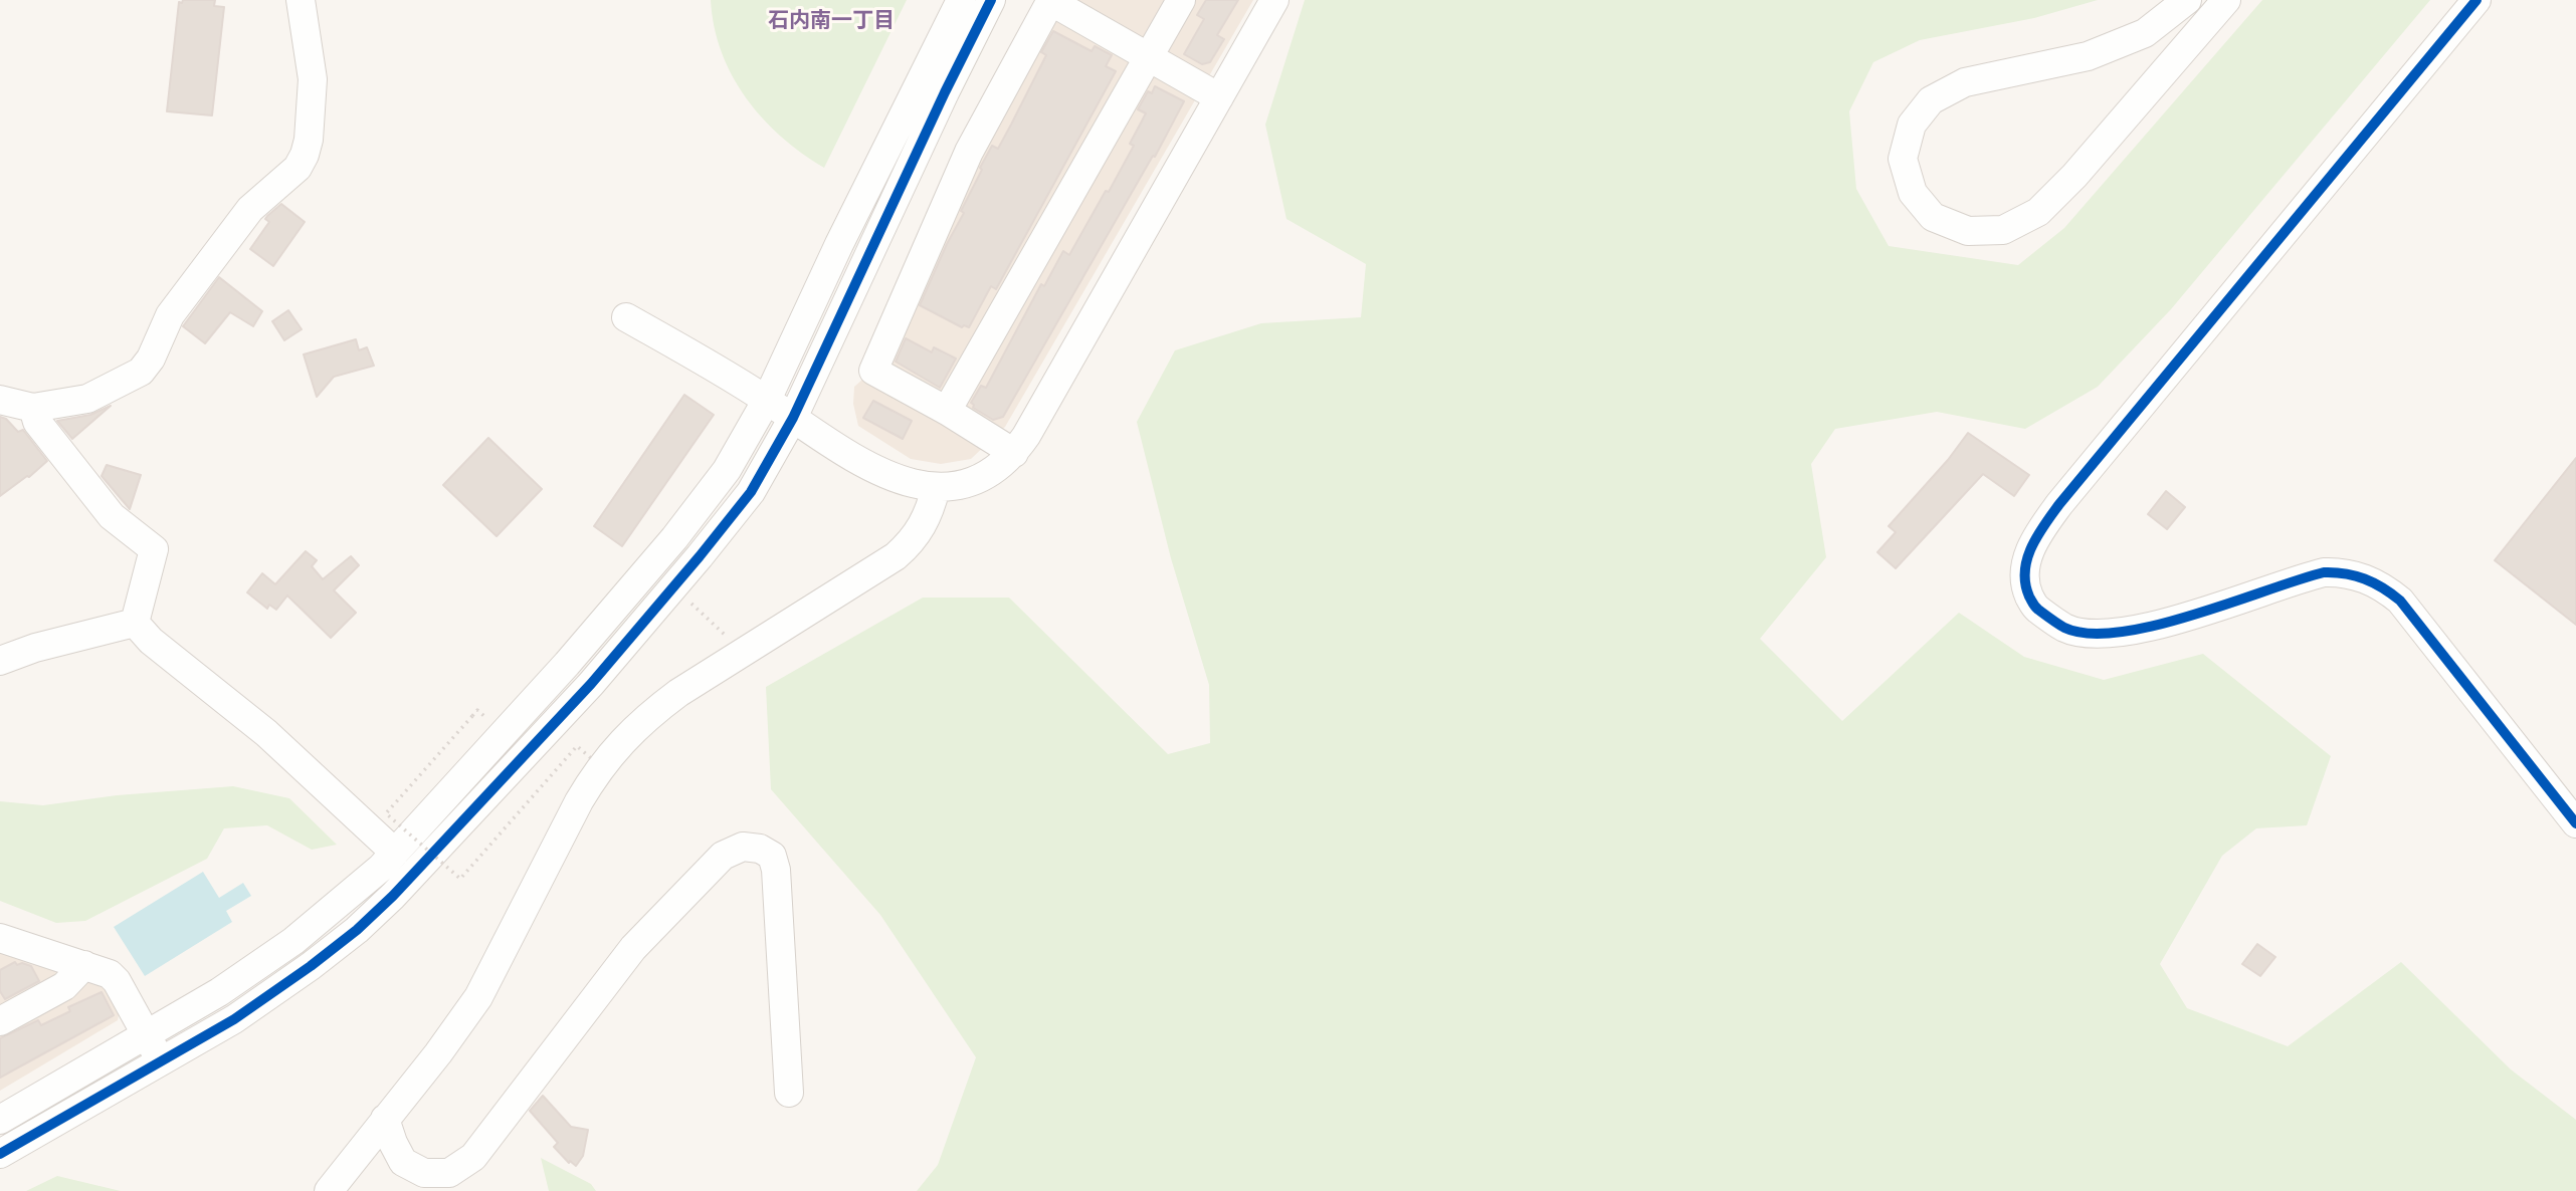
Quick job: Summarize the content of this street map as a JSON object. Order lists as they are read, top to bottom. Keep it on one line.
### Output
{"districts":["石内南一丁目"]}
